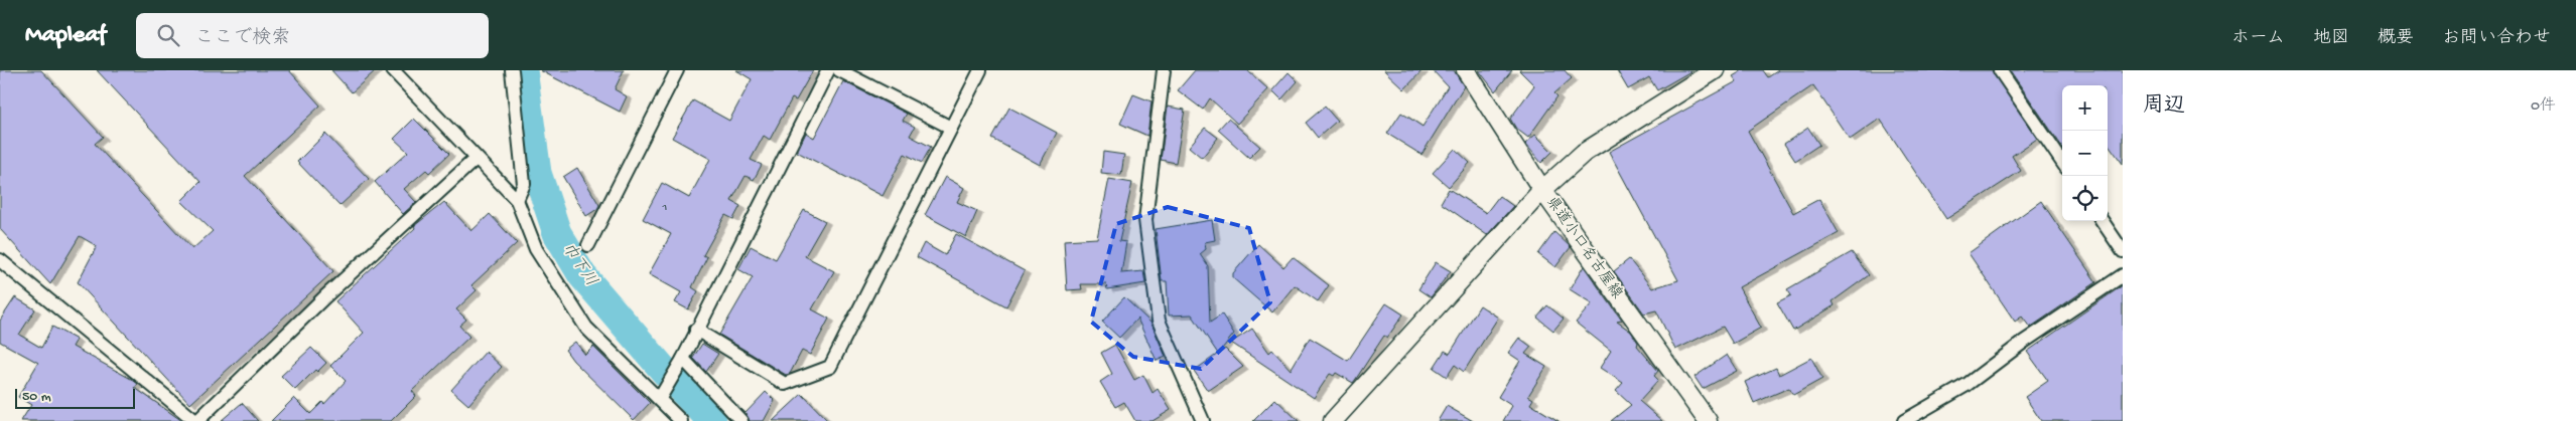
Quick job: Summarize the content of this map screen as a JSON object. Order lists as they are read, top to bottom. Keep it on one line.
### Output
{"streets":{"street":["県道小口名古屋線"]},"water":["巾下川"],"house_numbers":["1"],"scale_bar":"50 m","page":{"header":"Mapleaf","search":"ここで検索","nav":["ホーム","地図","概要","お問い合わせ"],"heading":["周辺","0件"],"map_buttons":["+","−"],"scale":"50 m"}}
